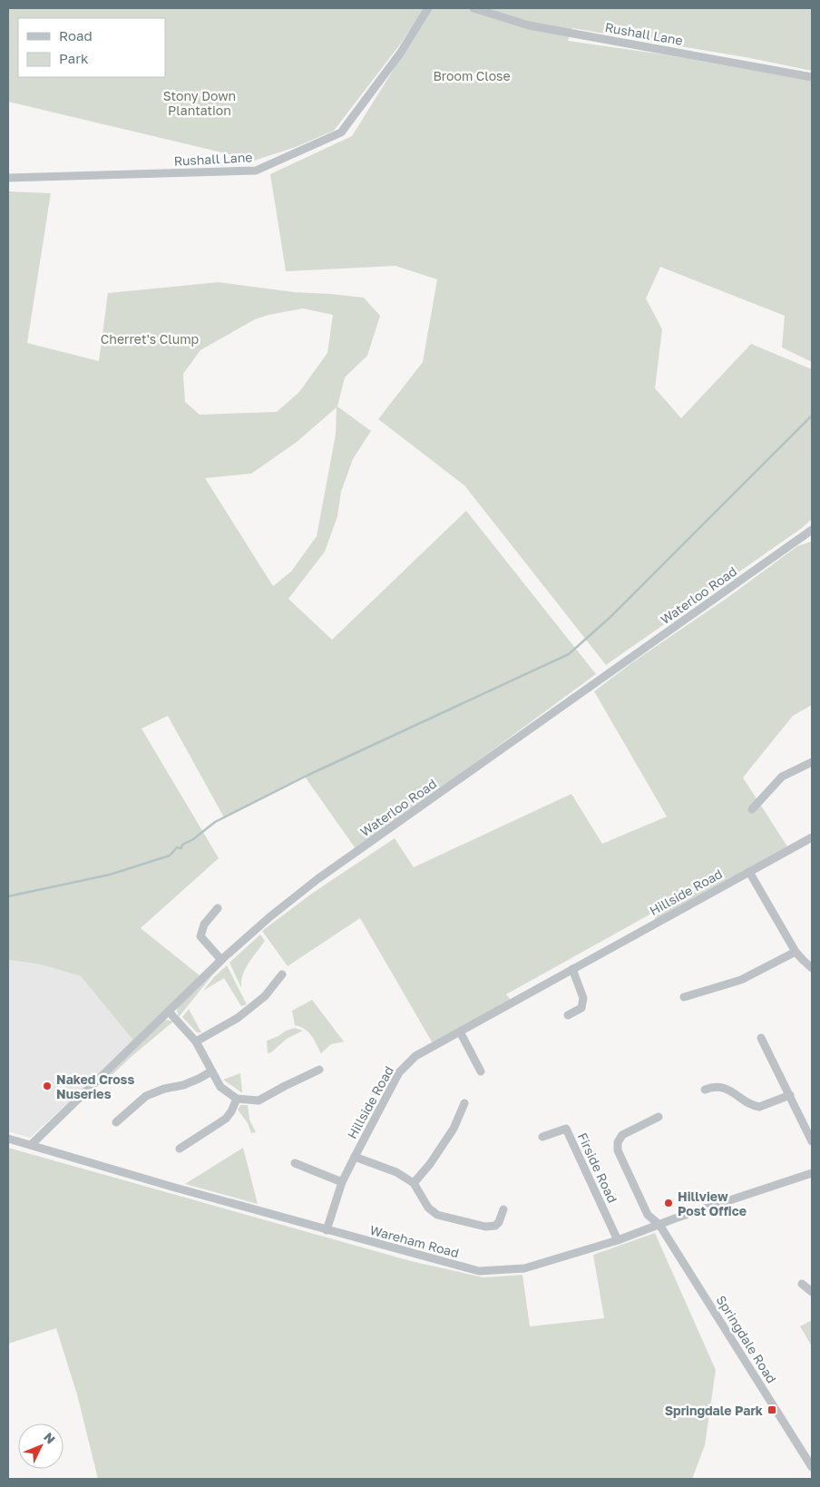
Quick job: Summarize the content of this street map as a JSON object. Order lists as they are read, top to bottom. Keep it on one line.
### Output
{"streets":{"street":["Rushall Lane","Waterloo Road","Hillside Road","Firside Road","Wareham Road","Springdale Road"]},"crossings":[["Waterloo Road","Wareham Road"],["Hillside Road","Wareham Road"],["Firside Road","Wareham Road"],["Wareham Road","Springdale Road"]],"parks":["Broom Close","Stony Down Plantation","Cherret's Clump"],"places":{"other":["Naked Cross Nuseries","Hillview Post Office"],"transit":["Springdale Park"]},"legend":["Road","Park"],"north":"top right"}
